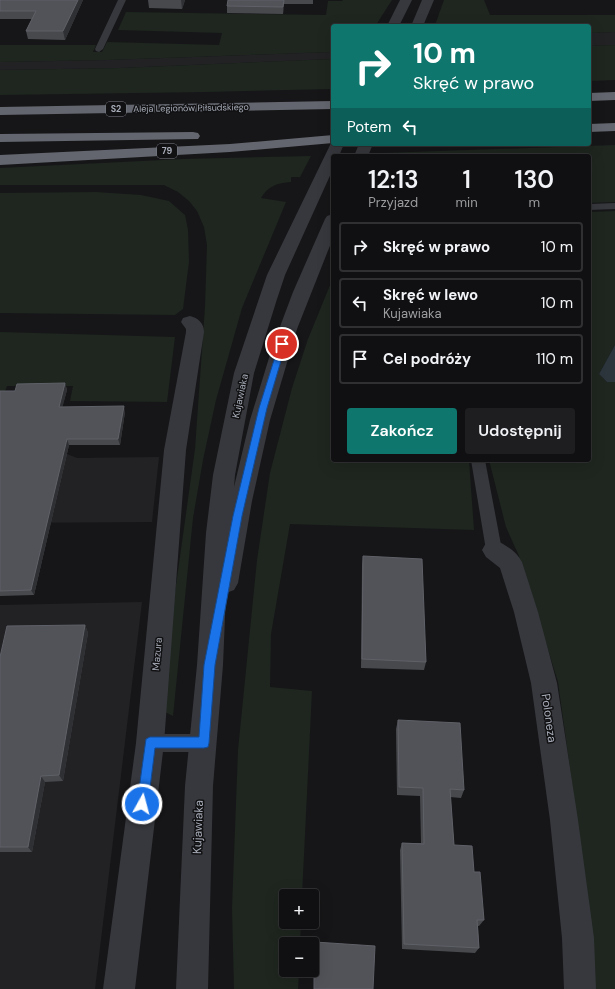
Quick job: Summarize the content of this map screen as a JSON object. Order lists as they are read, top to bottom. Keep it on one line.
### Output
{"streets":{"highway":["Aleja Legionów Piłsudskiego","S2","79"],"street":["Kujawiaka","Mazura","Poloneza"]},"page":{"turn":["10 m","Skręć w prawo"],"then":"Potem","eta":["12:13","Przyjazd","1","min","130","m"],"list":[{"name":"Skręć w prawo","value":"10 m"},{"name":"Skręć w lewo","note":"Kujawiaka","value":"10 m"},{"name":"Cel podróży","value":"110 m"}],"buttons":["Zakończ","Udostępnij"],"map_buttons":["+","−"]}}
